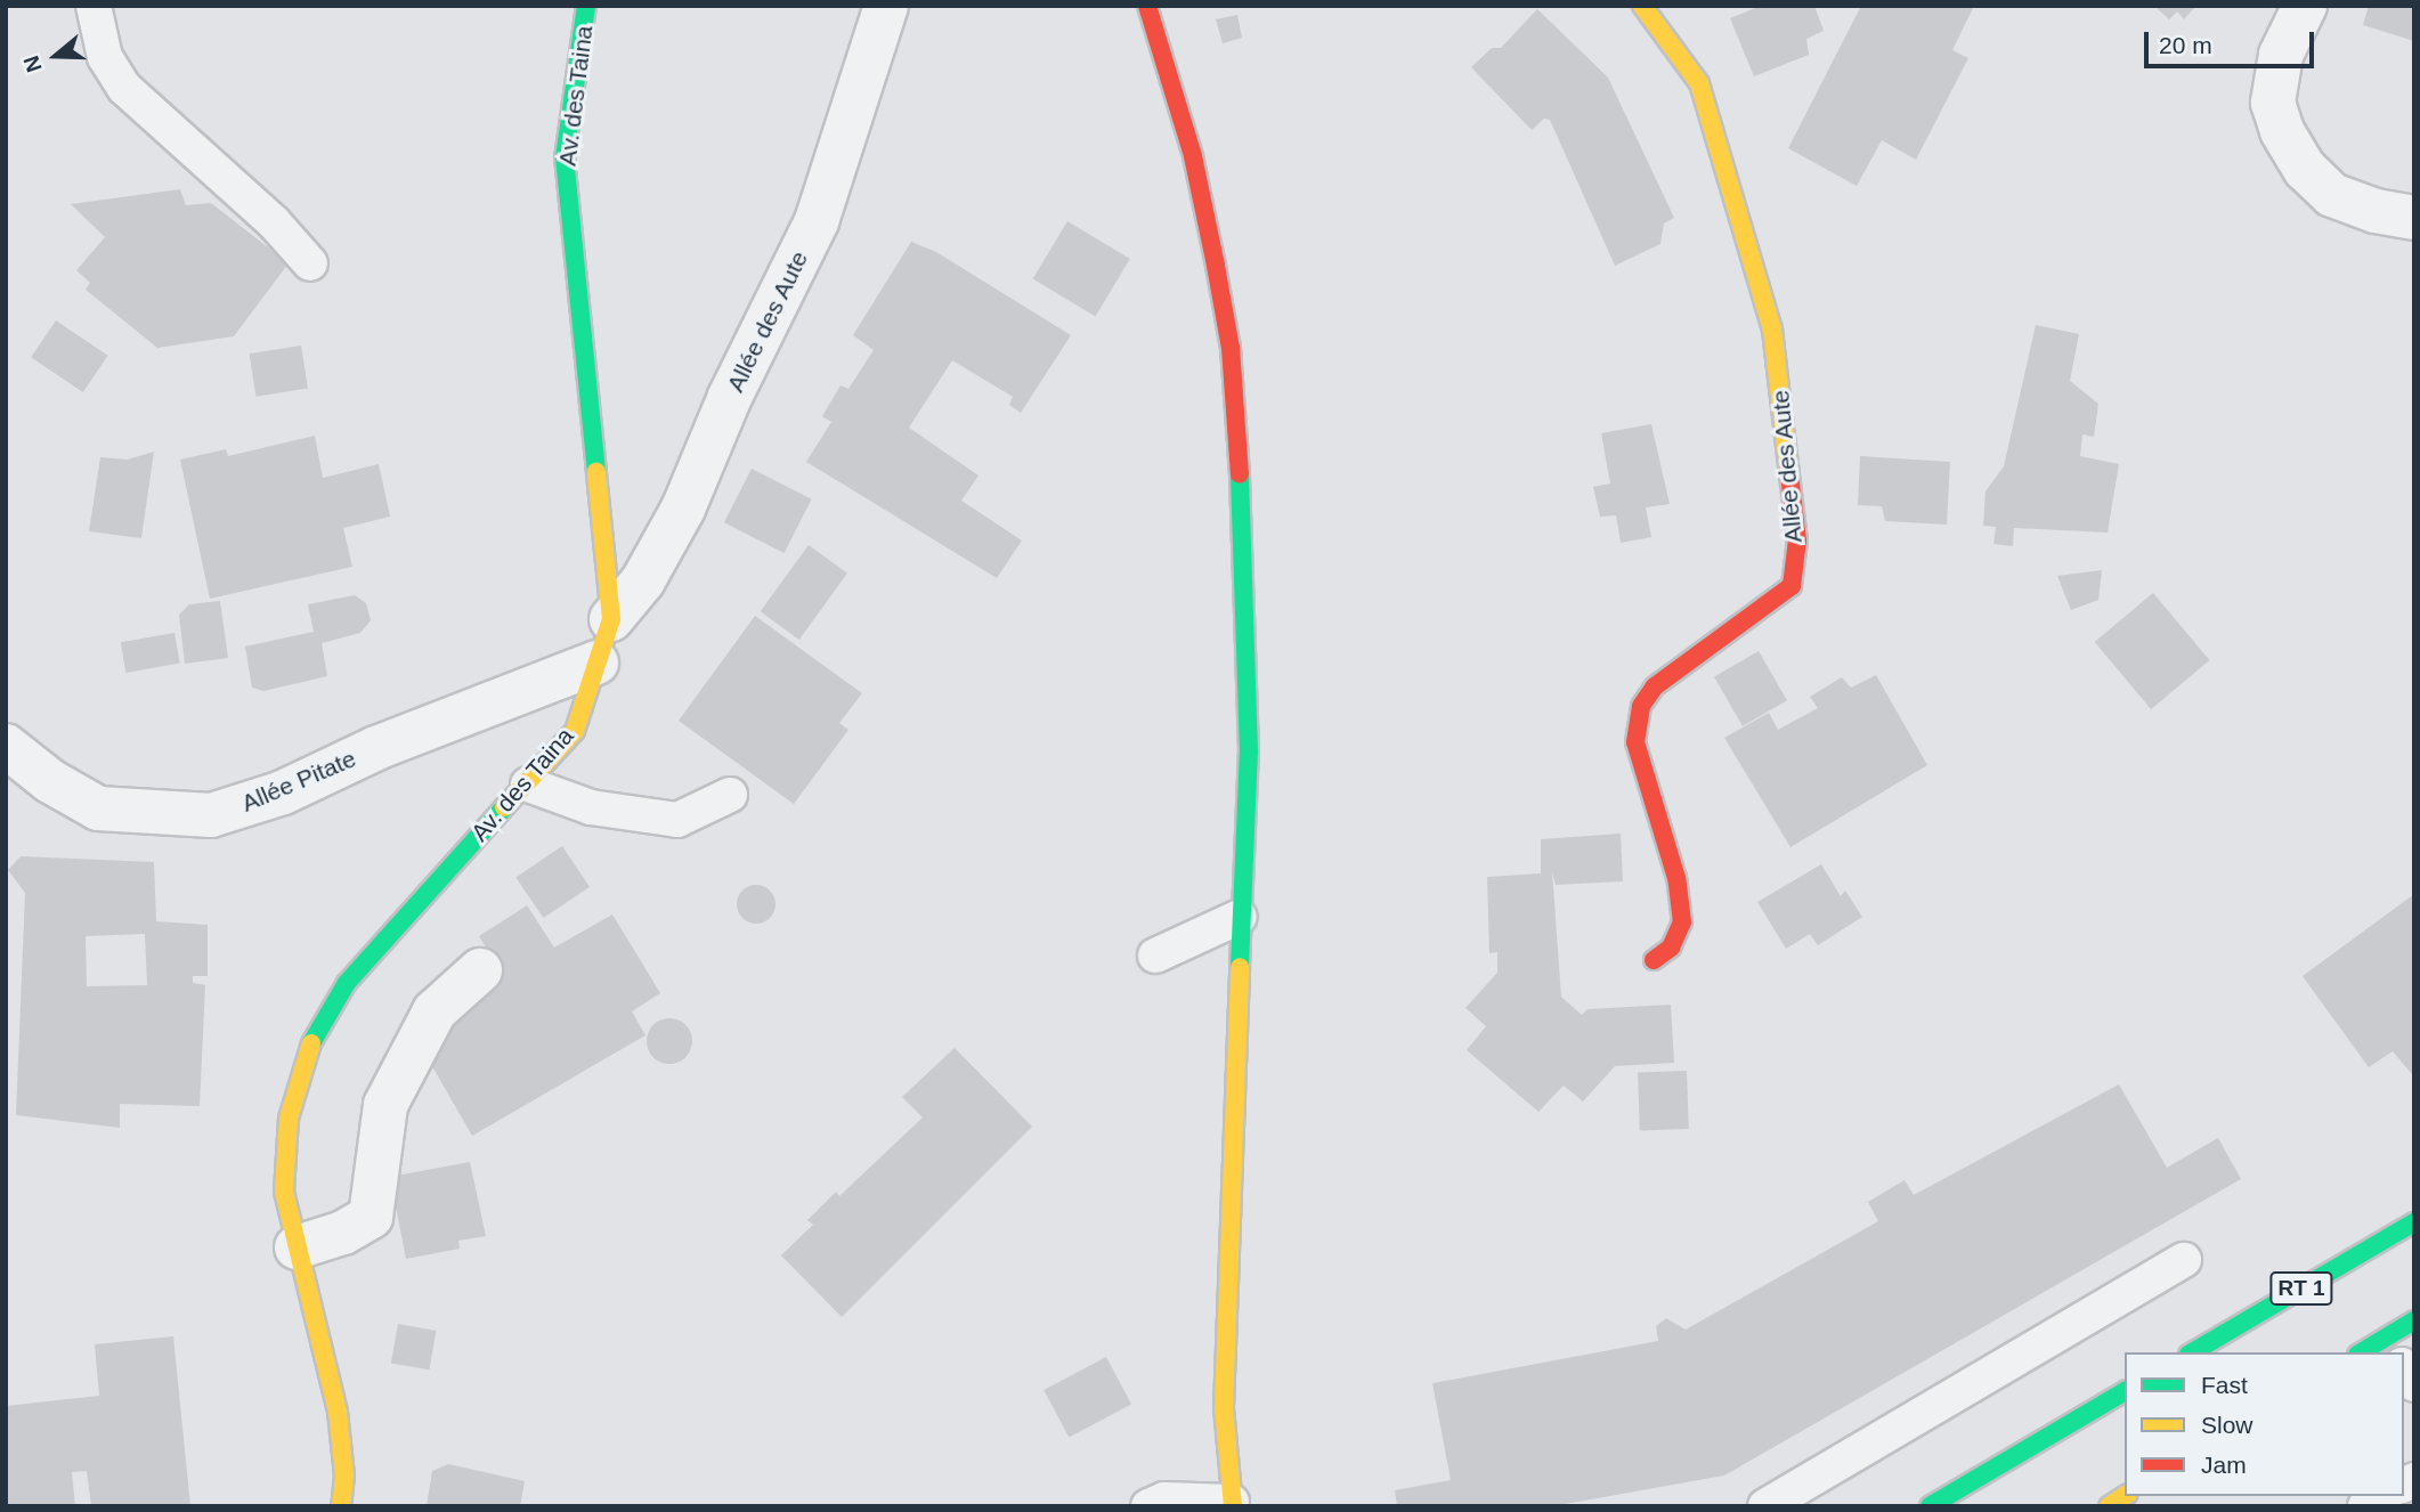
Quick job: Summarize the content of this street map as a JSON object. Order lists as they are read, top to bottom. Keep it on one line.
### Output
{"streets":{"street":["Av. des Taina","Allée des Aute","Allée Pitate","RT 1"]},"crossings":[["Av. des Taina","Allée des Aute"],["Av. des Taina","Allée Pitate"]],"legend":["Fast","Slow","Jam"],"scale_bar":"20 m","north":"left"}
